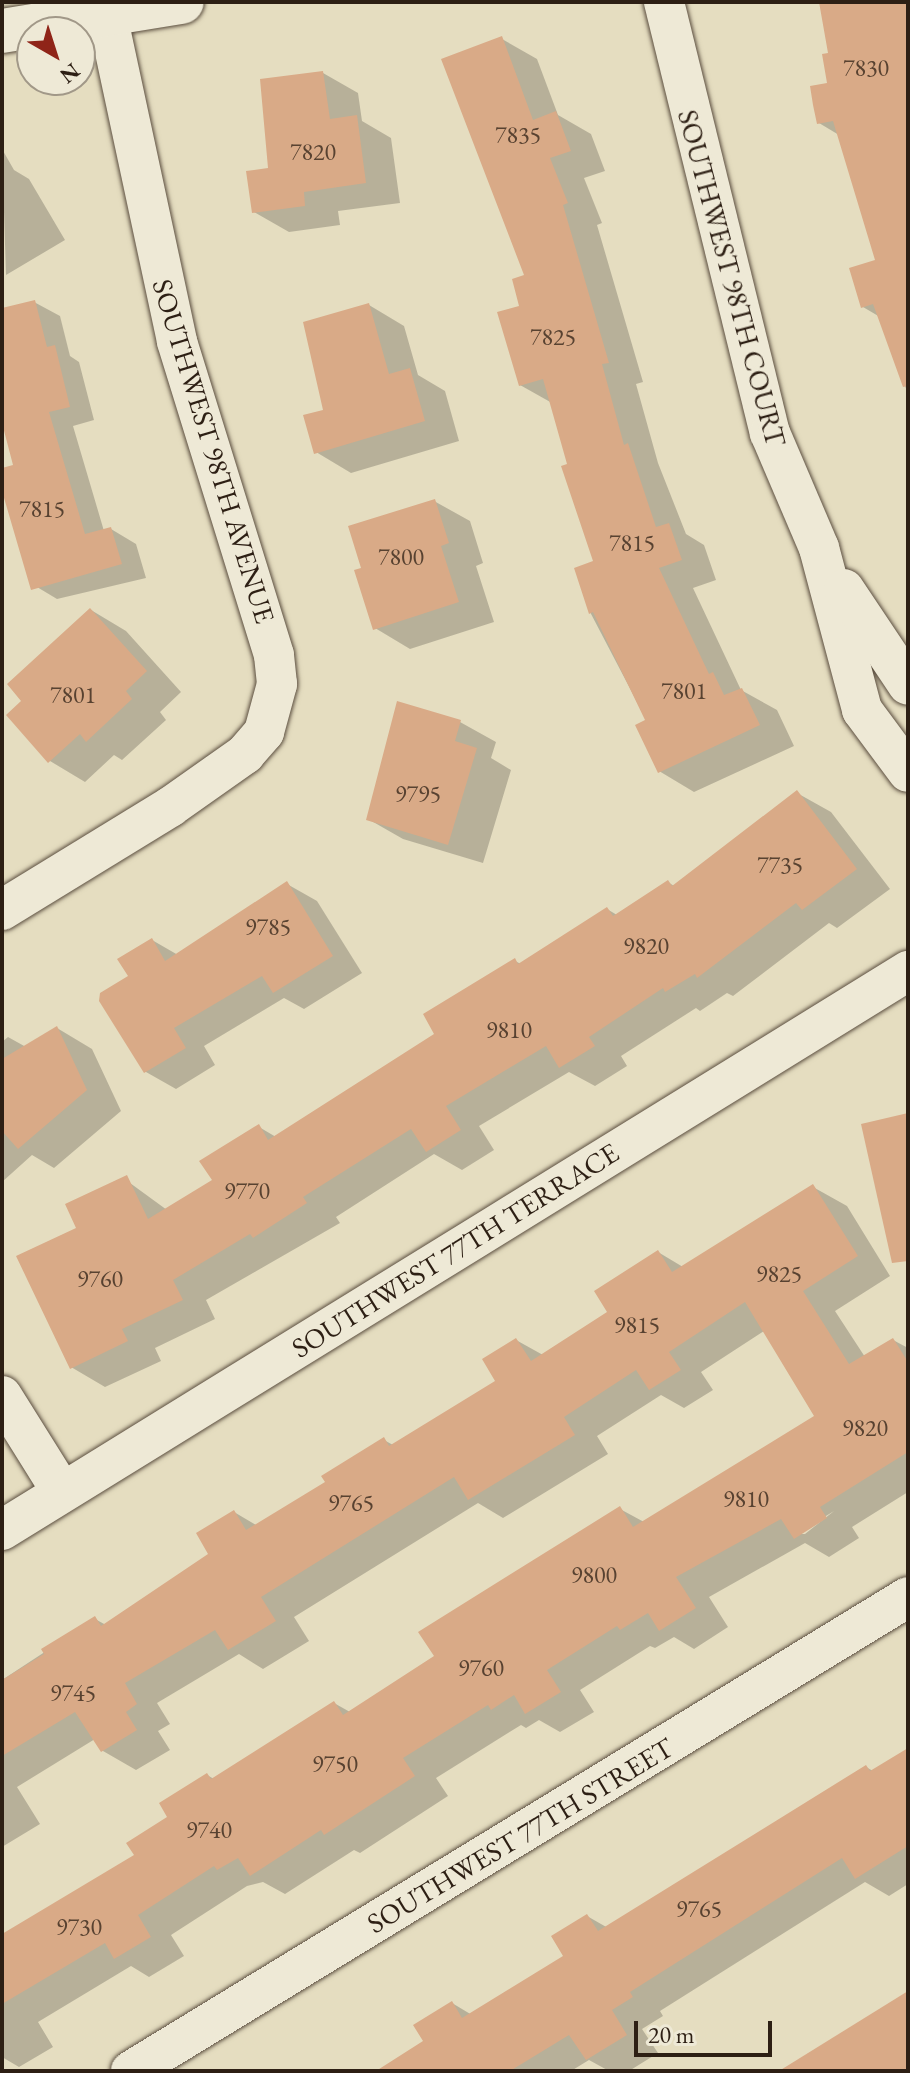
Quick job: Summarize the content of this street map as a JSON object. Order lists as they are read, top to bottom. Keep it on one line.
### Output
{"streets":{"street":["SOUTHWEST 98TH COURT","SOUTHWEST 98TH AVENUE","SOUTHWEST 77TH TERRACE","SOUTHWEST 77TH STREET"]},"house_numbers":["7830","7835","7820","7825","7815","7815","7800","7801","7801","9795","7735","9785","9820","9810","9770","9825","9760","9815","9820","9810","9765","9800","9760","9745","9750","9740","9765","9730"],"scale_bar":"20 m","north":"bottom right"}
